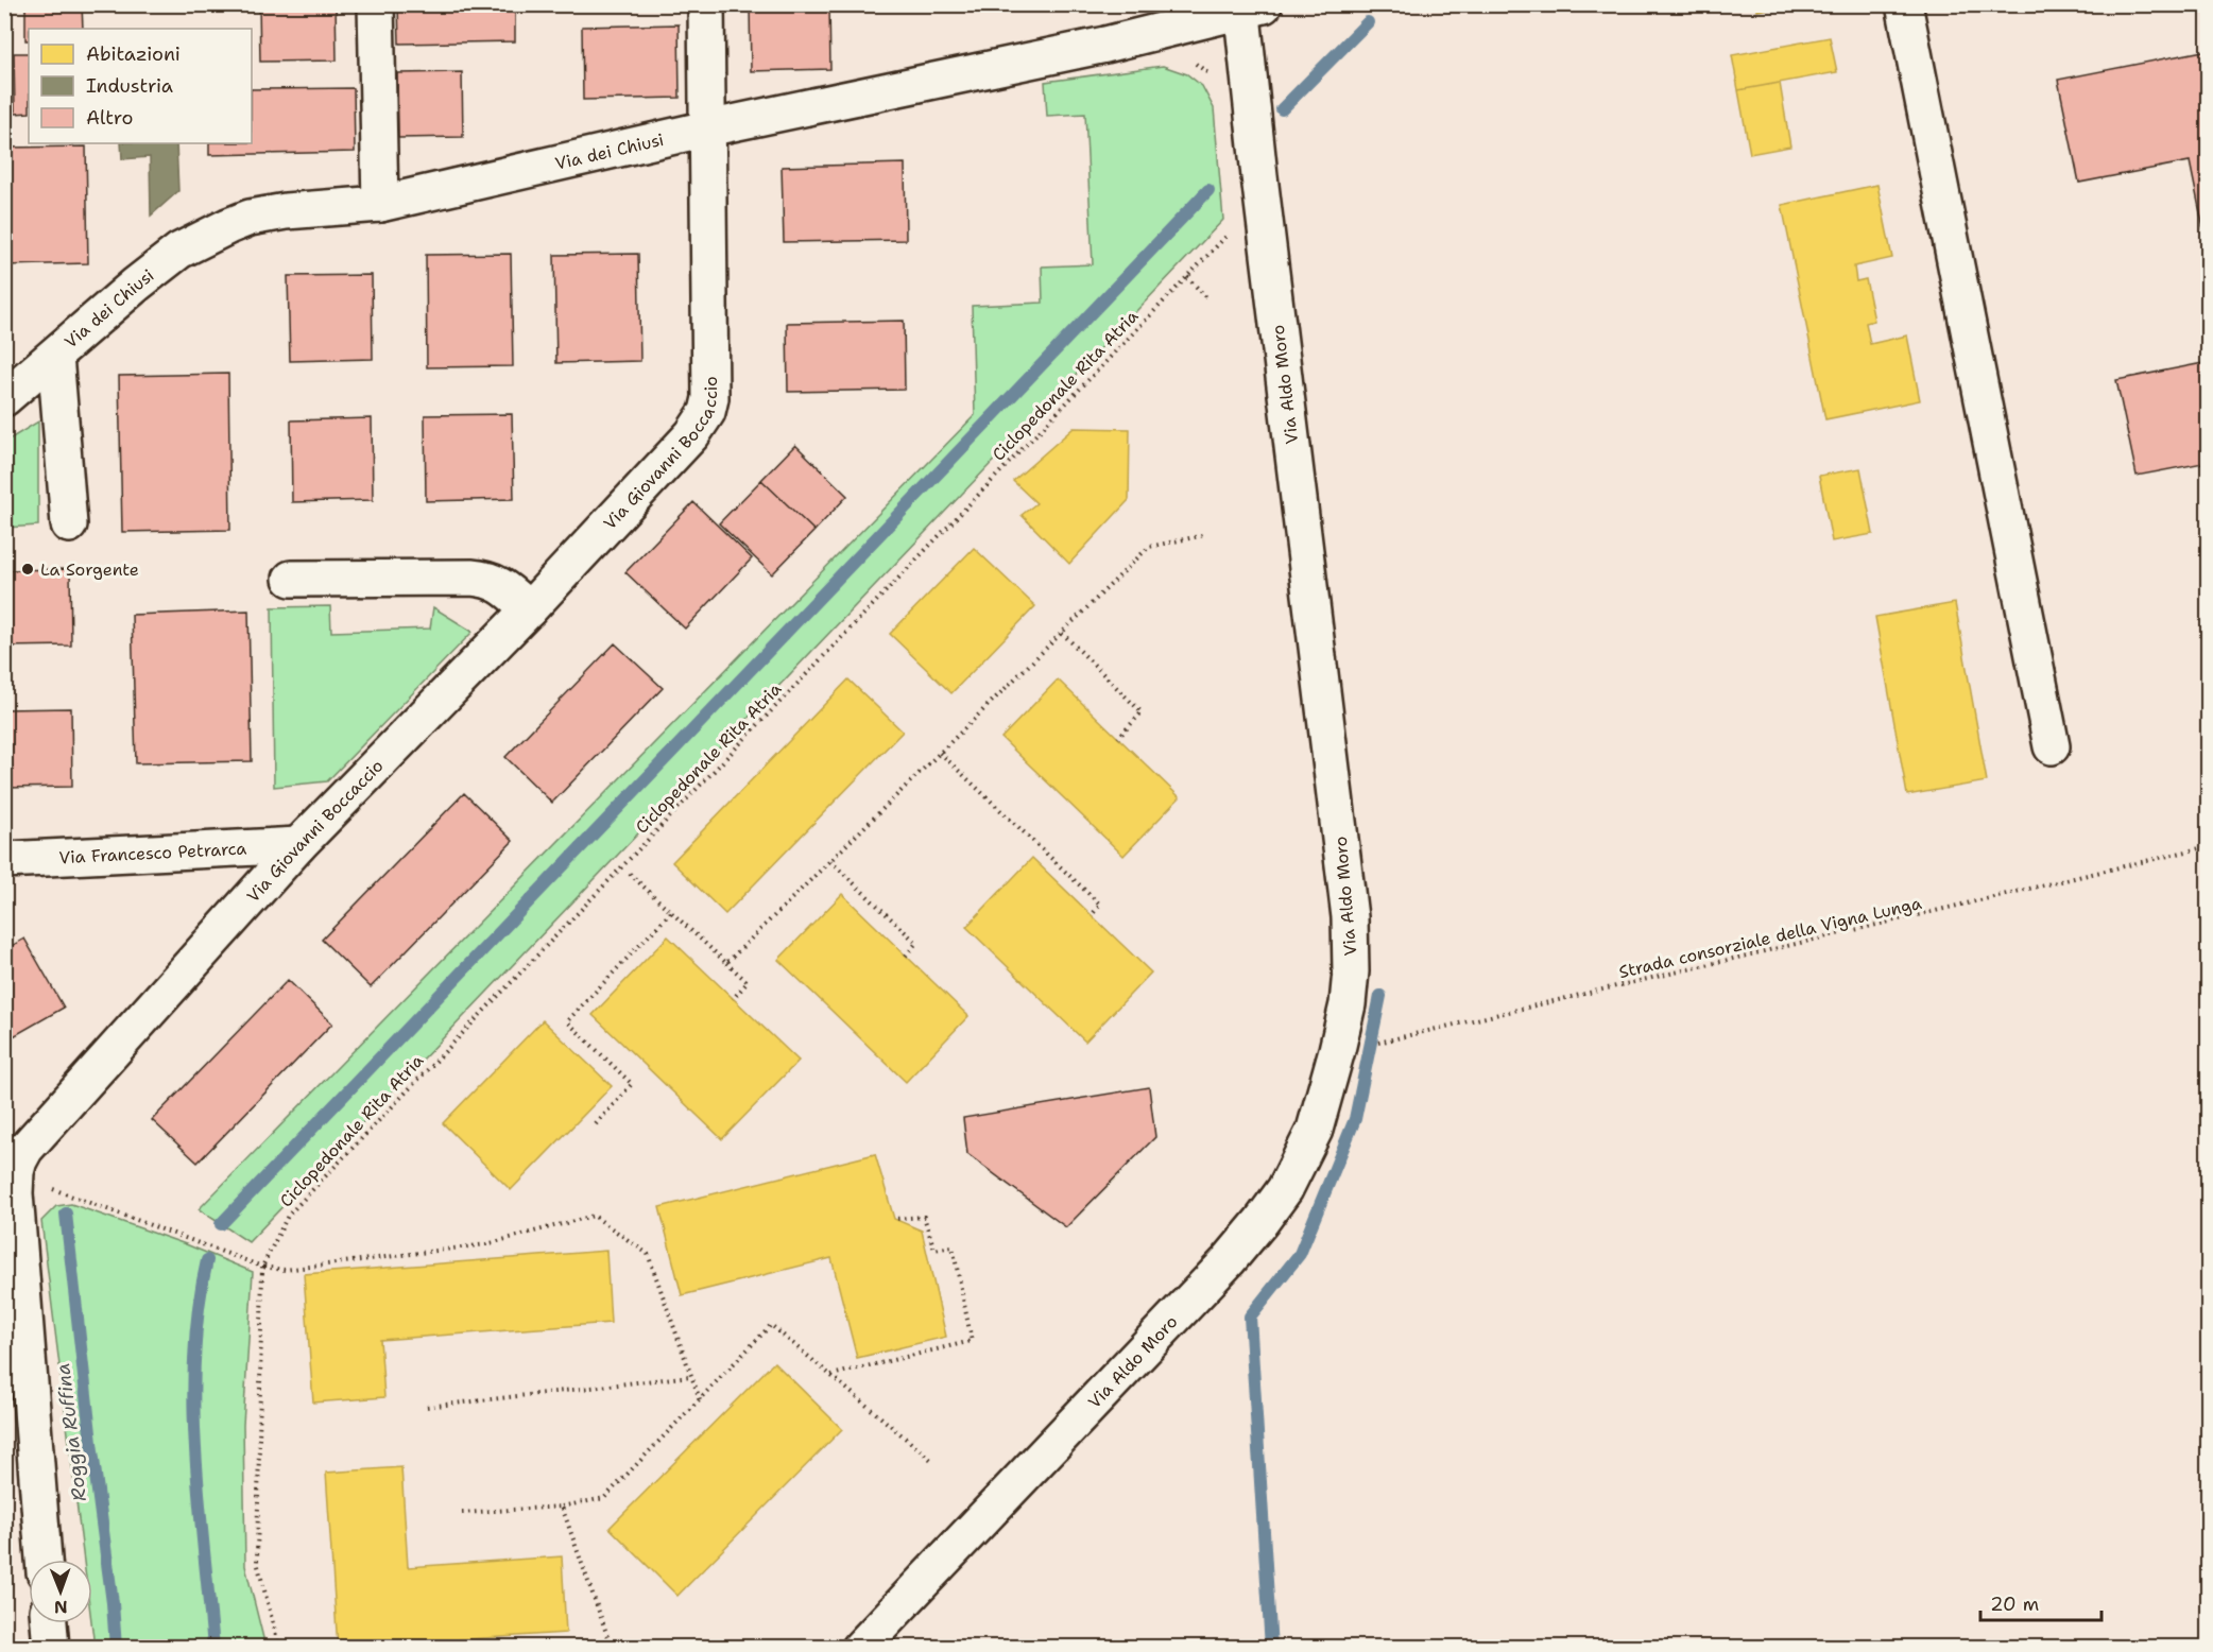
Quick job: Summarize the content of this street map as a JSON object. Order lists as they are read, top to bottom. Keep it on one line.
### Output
{"streets":{"street":["Via dei Chiusi","Via Aldo Moro","Via Giovanni Boccaccio","Via Francesco Petrarca"],"path":["Ciclopedonale Rita Atria","Strada consorziale della Vigna Lunga"]},"crossings":[["Via dei Chiusi","Via Aldo Moro"],["Via dei Chiusi","Via Giovanni Boccaccio"],["Via Aldo Moro","Strada consorziale della Vigna Lunga"],["Via Giovanni Boccaccio","Via Francesco Petrarca"]],"water":["Roggia Ruffina"],"places":["La Sorgente"],"legend":["Abitazioni","Industria","Altro"],"scale_bar":"20 m","north":"bottom"}
